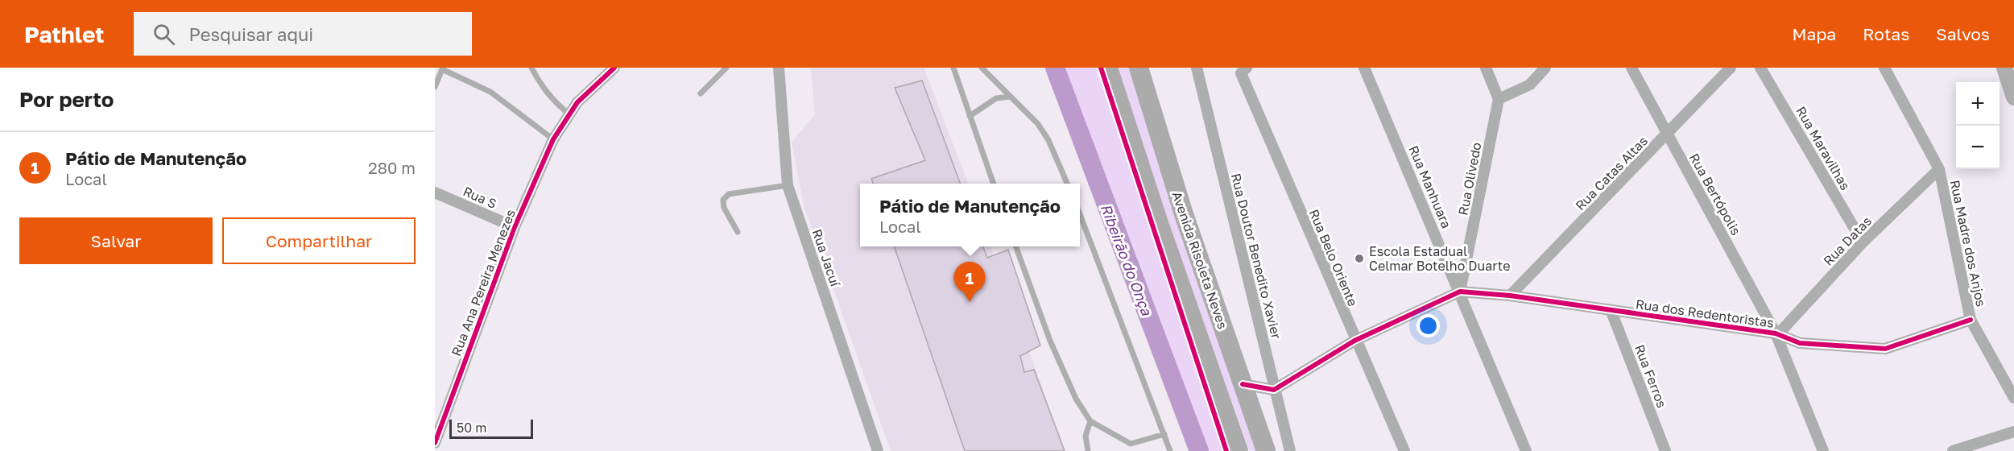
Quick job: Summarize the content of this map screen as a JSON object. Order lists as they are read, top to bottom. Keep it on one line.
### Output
{"streets":{"highway":["Avenida Risoleta Neves"],"street":["Rua Maravilhas","Rua Catas Altas","Rua Olivedo","Rua Manhuara","Rua Bertópolis","Rua S","Rua Datas","Rua Madre dos Anjos","Rua Doutor Benedito Xavier","Rua Jacuí","Rua Belo Oriente","Rua Ana Pereira Menezes","Rua dos Redentoristas","Rua Ferros"]},"crossings":[["Rua Maravilhas","Rua Datas"],["Rua Catas Altas","Rua Bertópolis"],["Rua Catas Altas","Rua dos Redentoristas"],["Rua Olivedo","Rua Manhuara"],["Rua Olivedo","Rua dos Redentoristas"],["Rua Manhuara","Rua dos Redentoristas"],["Rua Bertópolis","Rua Datas"],["Rua Bertópolis","Rua dos Redentoristas"],["Rua S","Rua Ana Pereira Menezes"],["Rua Datas","Rua Madre dos Anjos"],["Rua Datas","Rua dos Redentoristas"],["Rua Madre dos Anjos","Rua dos Redentoristas"],["Rua dos Redentoristas","Rua Ferros"]],"water":["Ribeirão do Onça"],"places":["Escola Estadual Celmar Botelho Duarte"],"scale_bar":"50 m","page":{"header":"Pathlet","search":"Pesquisar aqui","nav":["Mapa","Rotas","Salvos"],"heading":"Por perto","map_buttons":["+","−"],"list":[{"mark":"1","name":"Pátio de Manutenção","note":"Local","value":"280 m"}],"popup":["Pátio de Manutenção","Local"],"buttons":["Salvar","Compartilhar"],"pins":"1","scale":"50 m"}}
